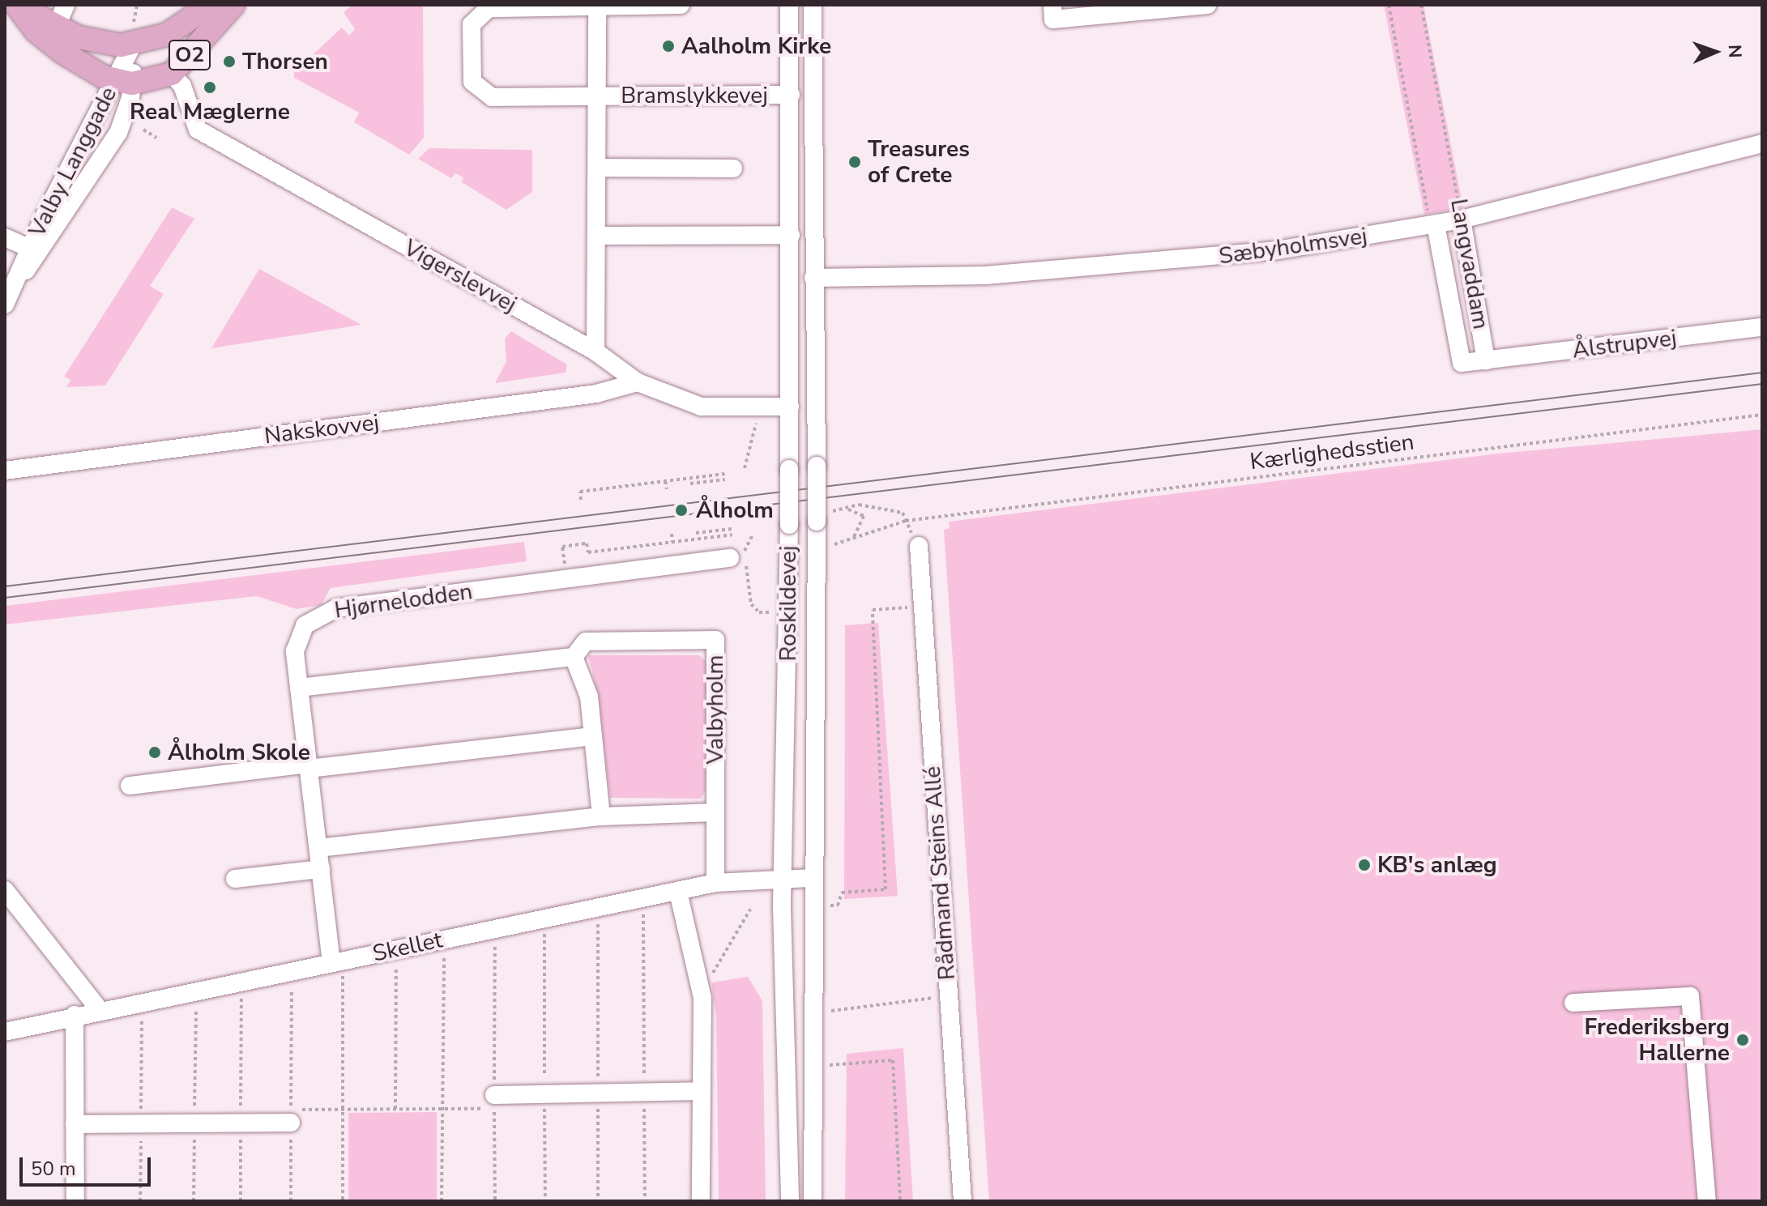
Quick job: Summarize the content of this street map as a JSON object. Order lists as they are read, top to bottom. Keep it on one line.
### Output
{"streets":{"main road":["O2"],"street":["Bramslykkevej","Valby Langgade","Sæbyholmsvej","Langvaddam","Vigerslevvej","Ålstrupvej","Nakskovvej","Hjørnelodden","Roskildevej","Valbyholm","Rådmand Steins Allé","Skellet"],"path":["Kærlighedsstien"]},"crossings":[["O2","Valby Langgade"],["O2","Vigerslevvej"],["Bramslykkevej","Vigerslevvej"],["Bramslykkevej","Roskildevej"],["Sæbyholmsvej","Langvaddam"],["Sæbyholmsvej","Roskildevej"],["Langvaddam","Ålstrupvej"],["Vigerslevvej","Nakskovvej"],["Vigerslevvej","Roskildevej"],["Kærlighedsstien","Roskildevej"],["Hjørnelodden","Valbyholm"],["Hjørnelodden","Skellet"],["Roskildevej","Skellet"],["Valbyholm","Skellet"]],"places":["Aalholm Kirke","Thorsen","Real Mæglerne","Treasures of Crete","Ålholm","Ålholm Skole","KB's anlæg","Frederiksberg Hallerne"],"scale_bar":"50 m","north":"right"}
